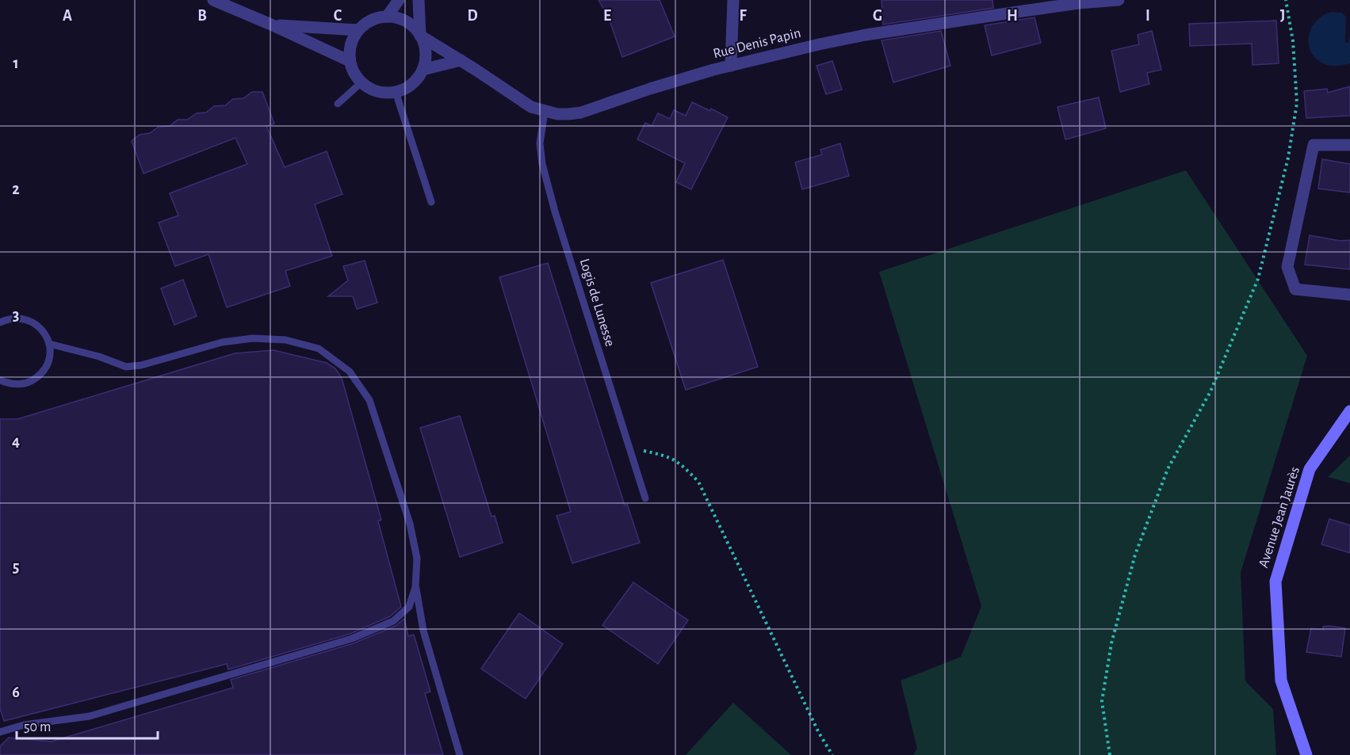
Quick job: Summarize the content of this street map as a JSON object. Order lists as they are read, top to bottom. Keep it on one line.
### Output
{"streets":{"main road":["Avenue Jean Jaurès"],"street":["Rue Denis Papin"],"lane":["Logis de Lunesse"]},"crossings":[["Rue Denis Papin","Logis de Lunesse"]],"scale_bar":"50 m","grid":{"columns":["A","B","C","D","E","F","G","H","I","J"],"rows":["1","2","3","4","5","6"]}}
